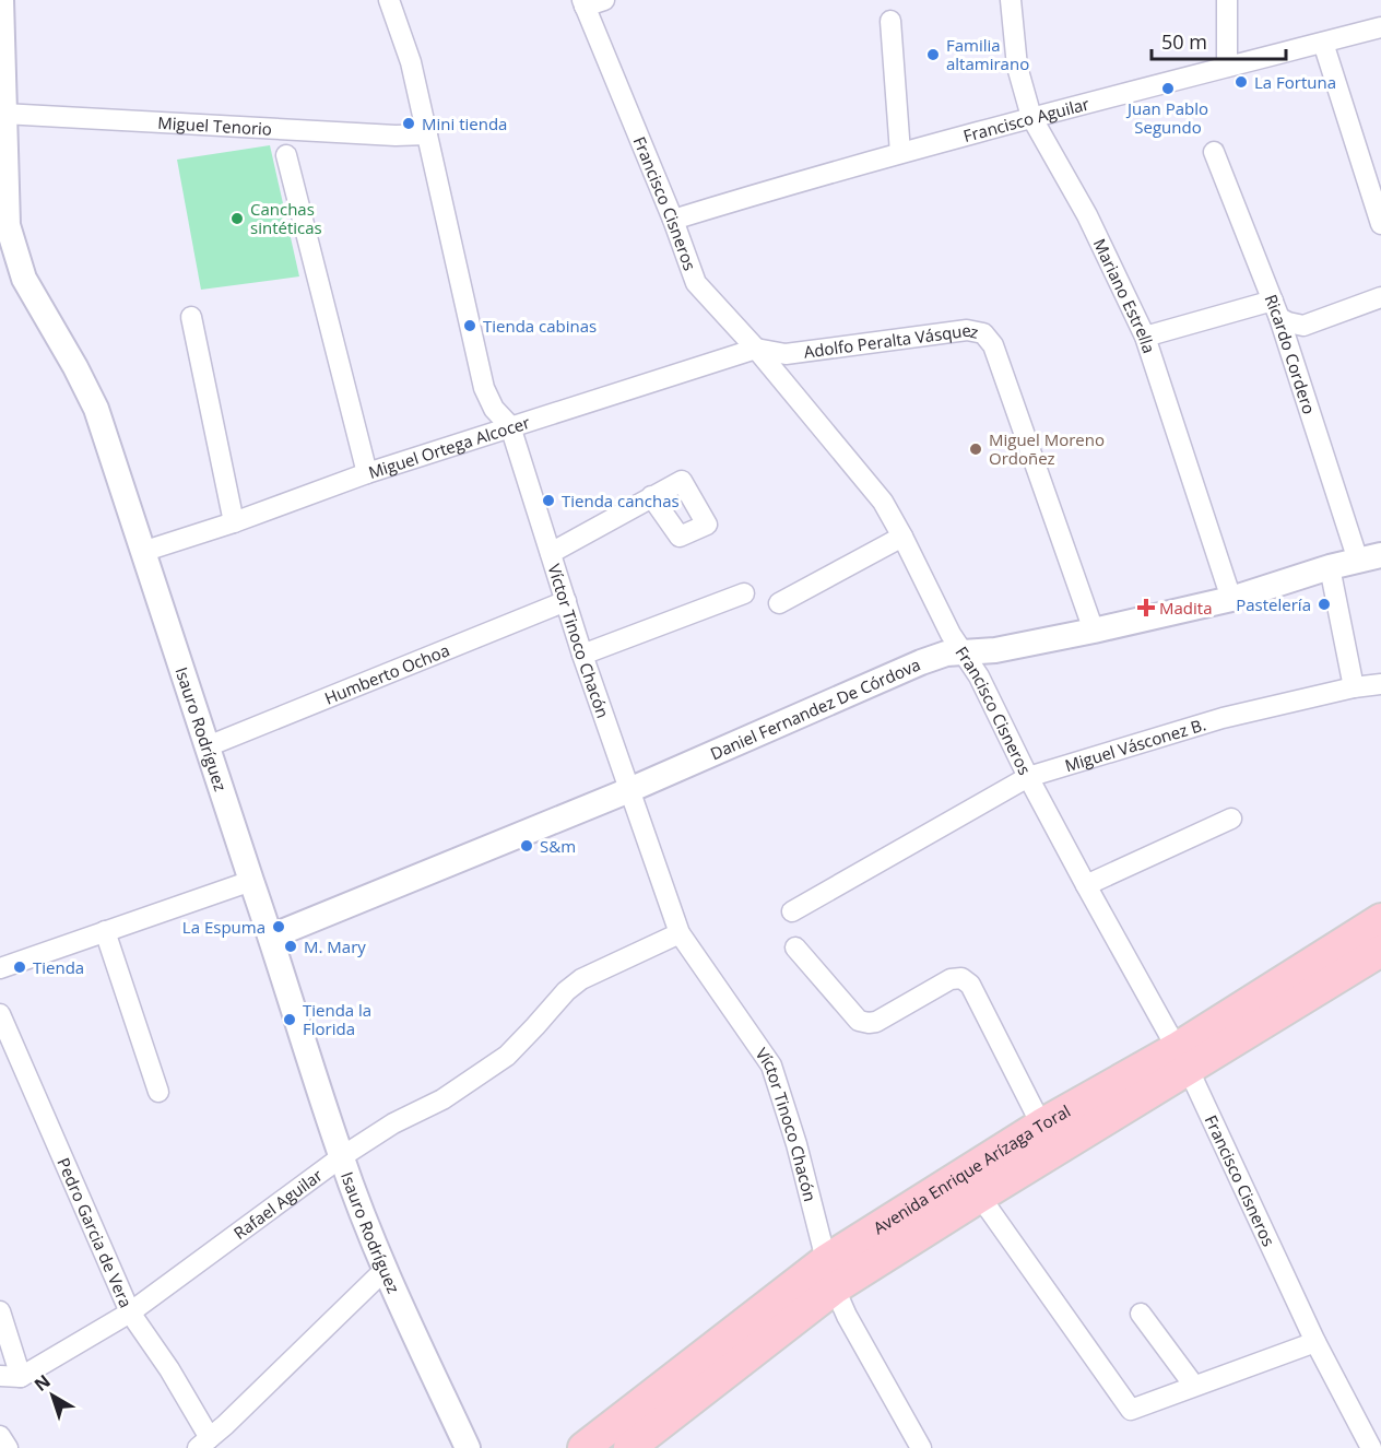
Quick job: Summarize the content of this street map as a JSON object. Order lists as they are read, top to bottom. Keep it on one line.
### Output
{"streets":{"main road":["Avenida Enrique Arízaga Toral"],"street":["Francisco Aguilar","Miguel Tenorio","Francisco Cisneros","Mariano Estrella","Adolfo Peralta Vásquez","Ricardo Cordero","Miguel Ortega Alcocer","Víctor Tinoco Chacón","Humberto Ochoa","Daniel Fernandez De Córdova","Isauro Rodríguez","Miguel Vásconez B.","Rafael Aguilar","Pedro Garcia de Vera"]},"crossings":[["Francisco Aguilar","Francisco Cisneros"],["Francisco Aguilar","Mariano Estrella"],["Miguel Tenorio","Víctor Tinoco Chacón"],["Miguel Tenorio","Isauro Rodríguez"],["Francisco Cisneros","Adolfo Peralta Vásquez"],["Francisco Cisneros","Miguel Ortega Alcocer"],["Francisco Cisneros","Daniel Fernandez De Córdova"],["Francisco Cisneros","Miguel Vásconez B."],["Francisco Cisneros","Avenida Enrique Arízaga Toral"],["Mariano Estrella","Daniel Fernandez De Córdova"],["Adolfo Peralta Vásquez","Miguel Ortega Alcocer"],["Adolfo Peralta Vásquez","Daniel Fernandez De Córdova"],["Ricardo Cordero","Daniel Fernandez De Córdova"],["Miguel Ortega Alcocer","Víctor Tinoco Chacón"],["Miguel Ortega Alcocer","Isauro Rodríguez"],["Víctor Tinoco Chacón","Humberto Ochoa"],["Víctor Tinoco Chacón","Daniel Fernandez De Córdova"],["Víctor Tinoco Chacón","Avenida Enrique Arízaga Toral"],["Víctor Tinoco Chacón","Rafael Aguilar"],["Humberto Ochoa","Isauro Rodríguez"],["Daniel Fernandez De Córdova","Isauro Rodríguez"],["Isauro Rodríguez","Rafael Aguilar"],["Rafael Aguilar","Pedro Garcia de Vera"]],"places":{"other":["Familia altamirano","La Fortuna","Juan Pablo Segundo","Mini tienda","Canchas sintéticas","Tienda cabinas","Miguel Moreno Ordoñez","Tienda canchas","Pastelería","S&m","La Espuma","M. Mary","Tienda","Tienda la Florida"],"health":["Madita"]},"scale_bar":"50 m","north":"top left"}
